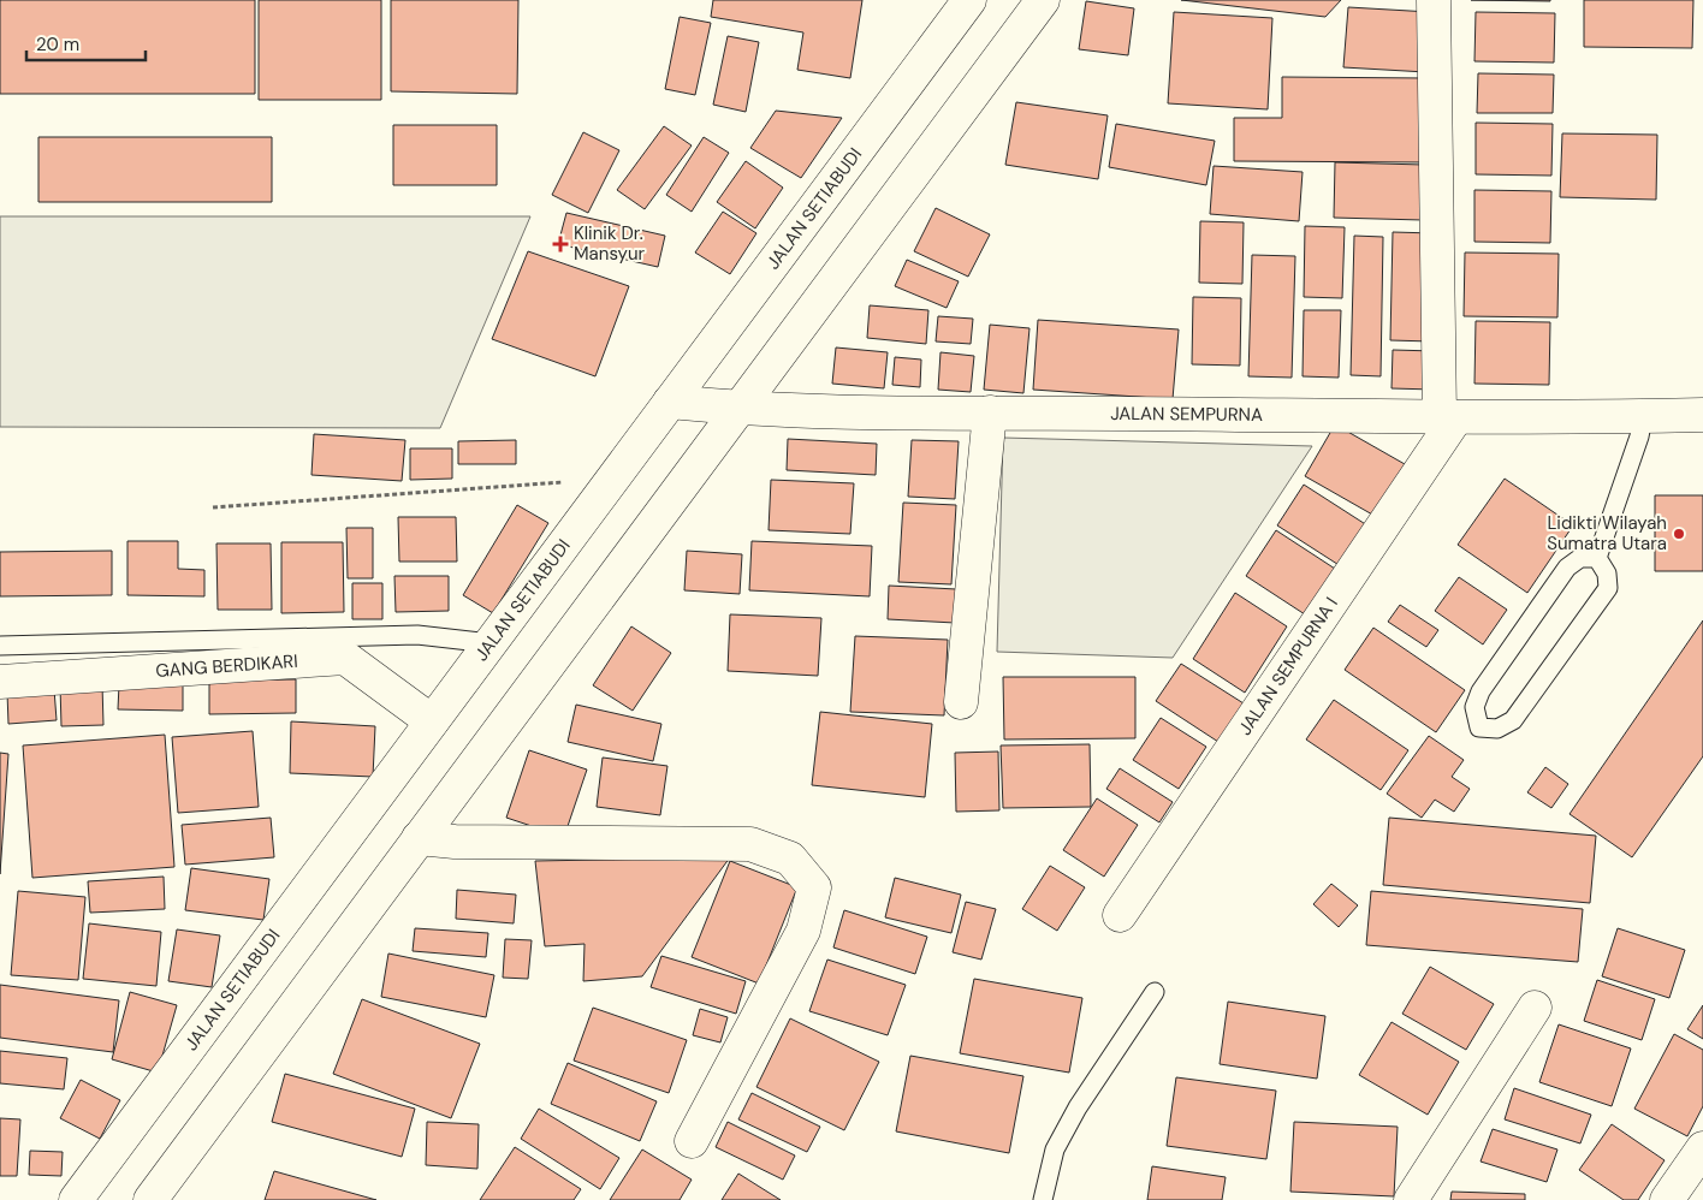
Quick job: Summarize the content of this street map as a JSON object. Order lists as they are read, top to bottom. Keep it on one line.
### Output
{"streets":{"street":["JALAN SETIABUDI","JALAN SEMPURNA","GANG BERDIKARI","JALAN SEMPURNA I"]},"crossings":[["JALAN SETIABUDI","JALAN SEMPURNA"],["JALAN SETIABUDI","GANG BERDIKARI"],["JALAN SEMPURNA","JALAN SEMPURNA I"]],"places":{"health":["Klinik Dr. Mansyur"],"other":["Lidikti Wilayah Sumatra Utara"]},"scale_bar":"20 m"}
